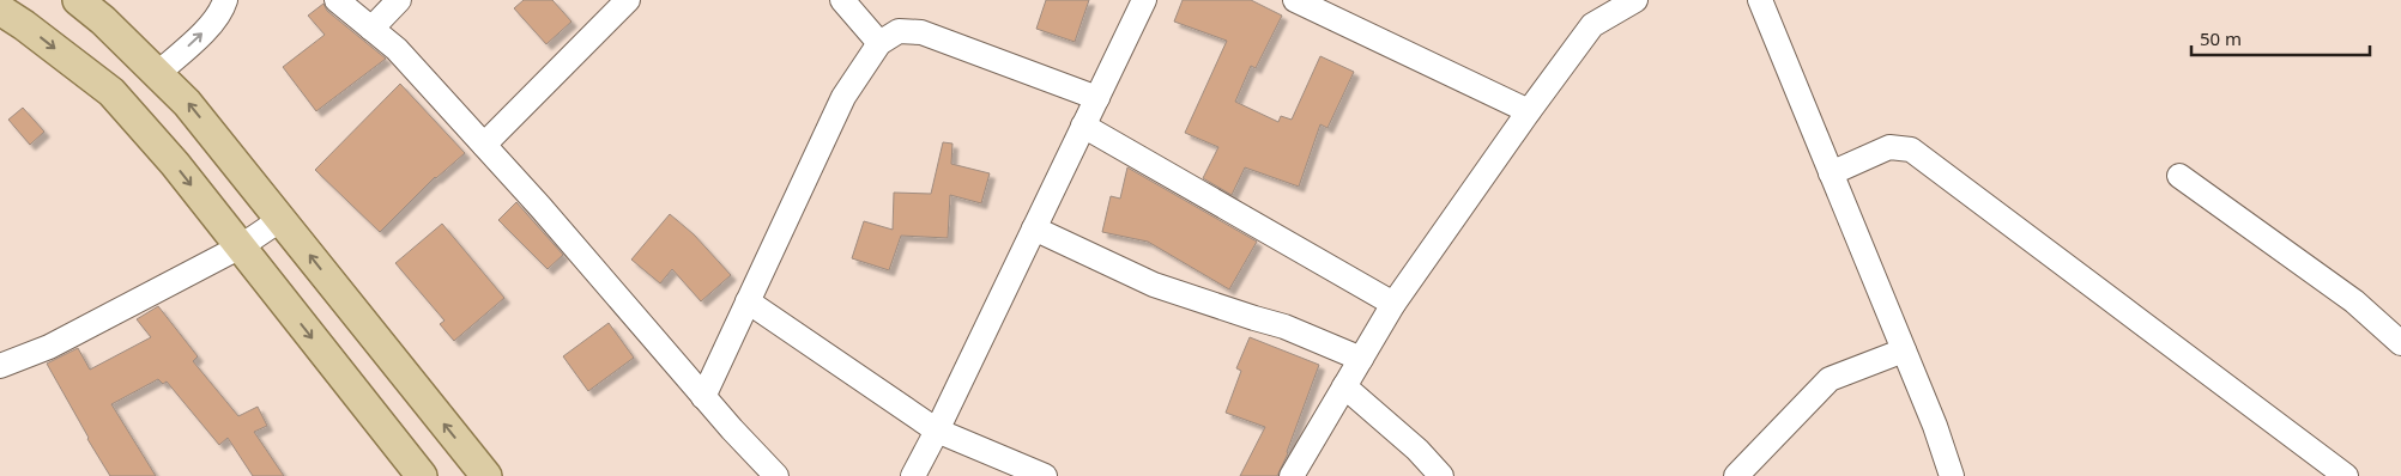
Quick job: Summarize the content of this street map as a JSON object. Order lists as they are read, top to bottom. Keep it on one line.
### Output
{"scale_bar":"50 m"}
